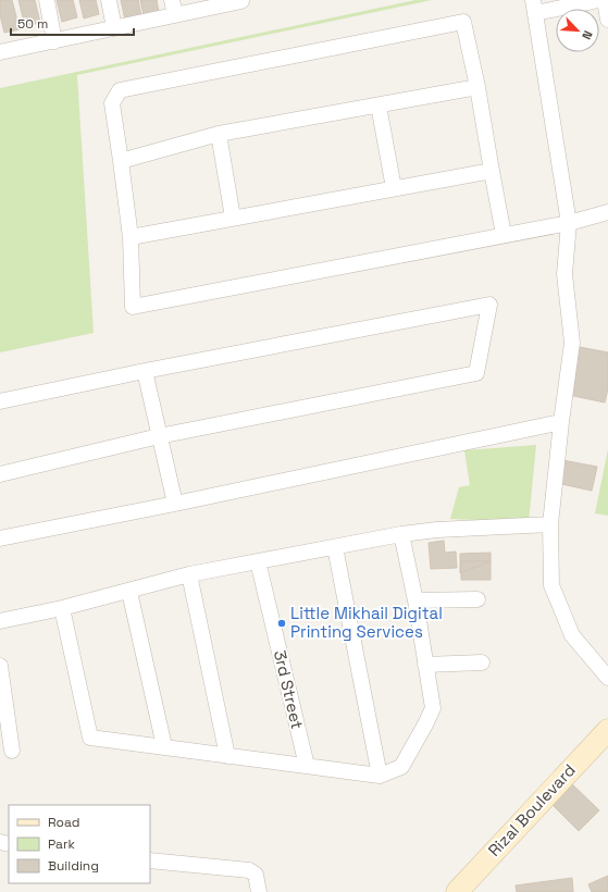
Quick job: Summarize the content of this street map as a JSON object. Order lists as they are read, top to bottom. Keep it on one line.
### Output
{"streets":{"main road":["Rizal Boulevard"],"street":["3rd Street"]},"places":["Little Mikhail Digital Printing Services"],"legend":["Road","Park","Building"],"scale_bar":"50 m","north":"bottom right"}
